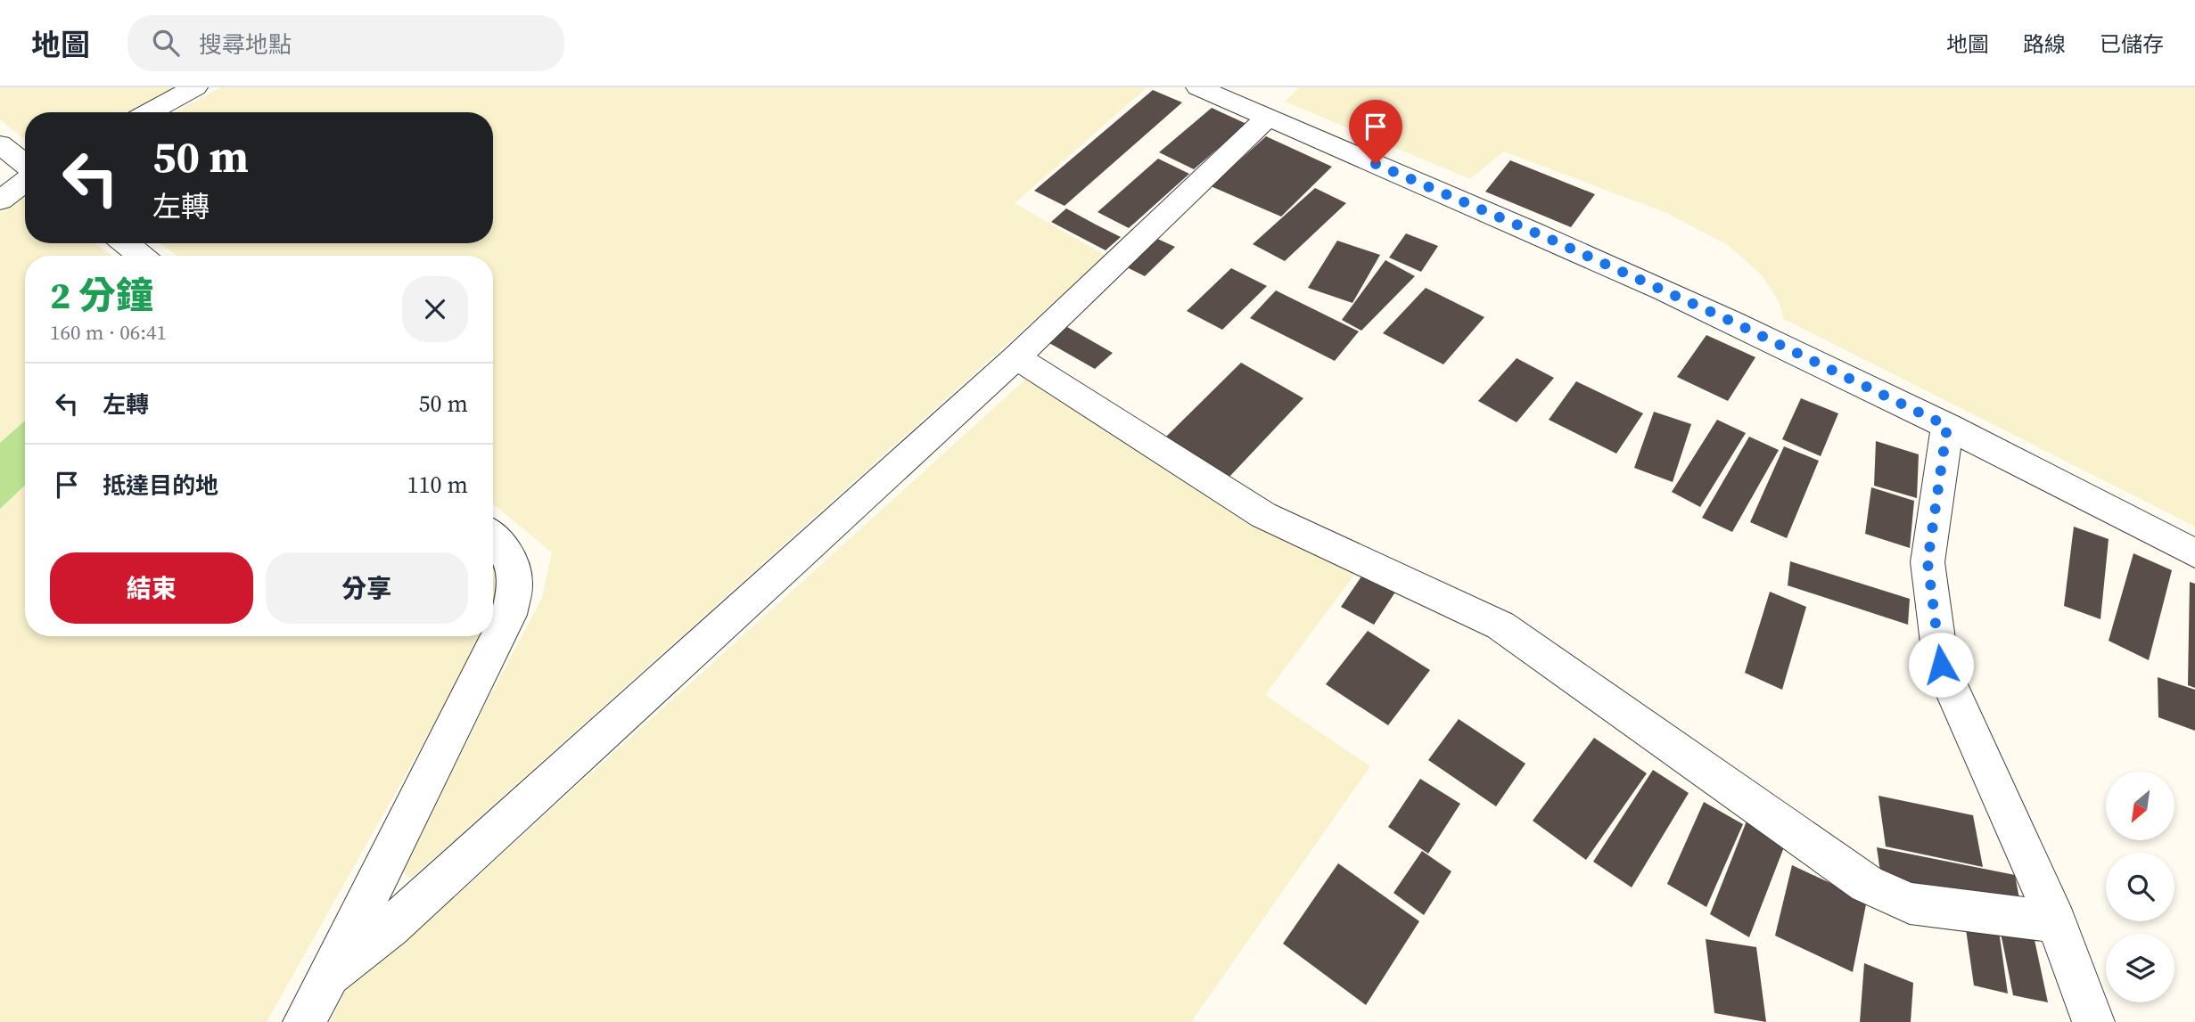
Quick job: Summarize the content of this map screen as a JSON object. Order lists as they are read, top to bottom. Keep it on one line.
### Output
{"north":"bottom left","page":{"header":"地圖","search":"搜尋地點","nav":["地圖","路線","已儲存"],"turn":["50 m","左轉"],"heading":["2 分鐘","160 m · 06:41"],"list":[{"name":"左轉","value":"50 m"},{"name":"抵達目的地","value":"110 m"}],"buttons":["結束","分享"]}}
